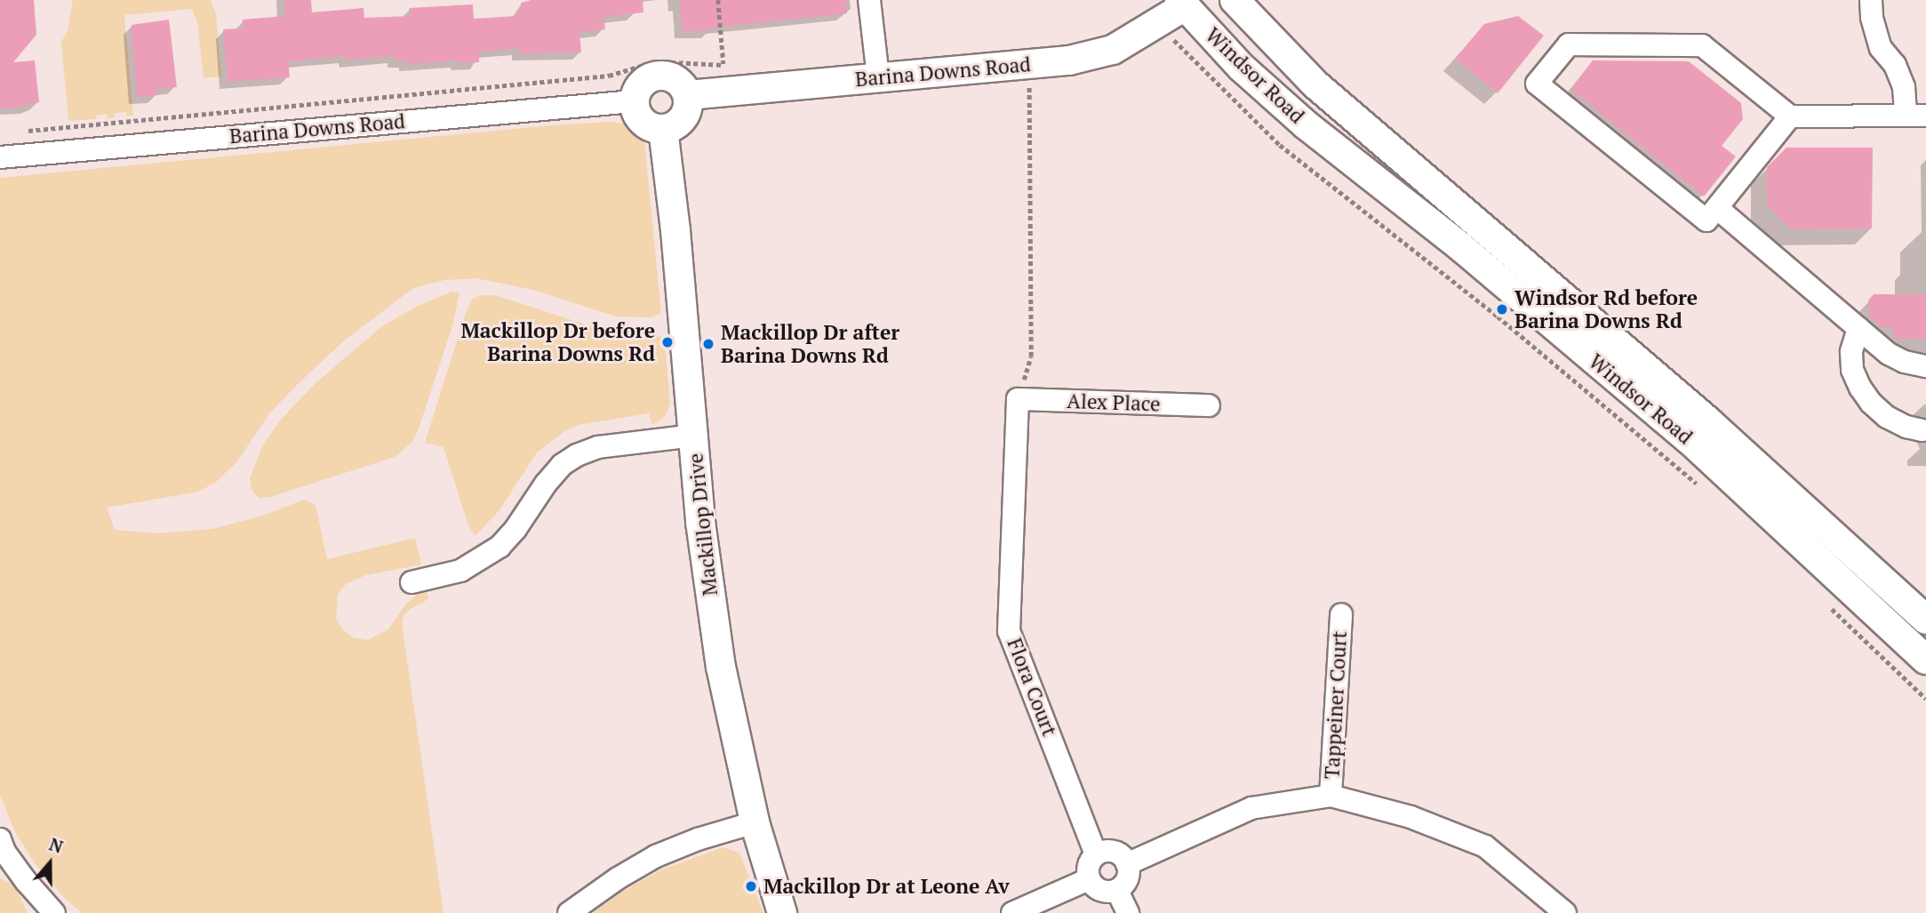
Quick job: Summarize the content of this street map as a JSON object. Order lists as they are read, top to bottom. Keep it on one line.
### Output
{"streets":{"main road":["Barina Downs Road","Windsor Road","Mackillop Drive"],"street":["Alex Place","Flora Court","Tappeiner Court"]},"crossings":[["Barina Downs Road","Windsor Road"],["Barina Downs Road","Mackillop Drive"],["Alex Place","Flora Court"]],"places":["Windsor Rd before Barina Downs Rd","Mackillop Dr before Barina Downs Rd","Mackillop Dr after Barina Downs Rd","Mackillop Dr at Leone Av"],"north":"top"}
